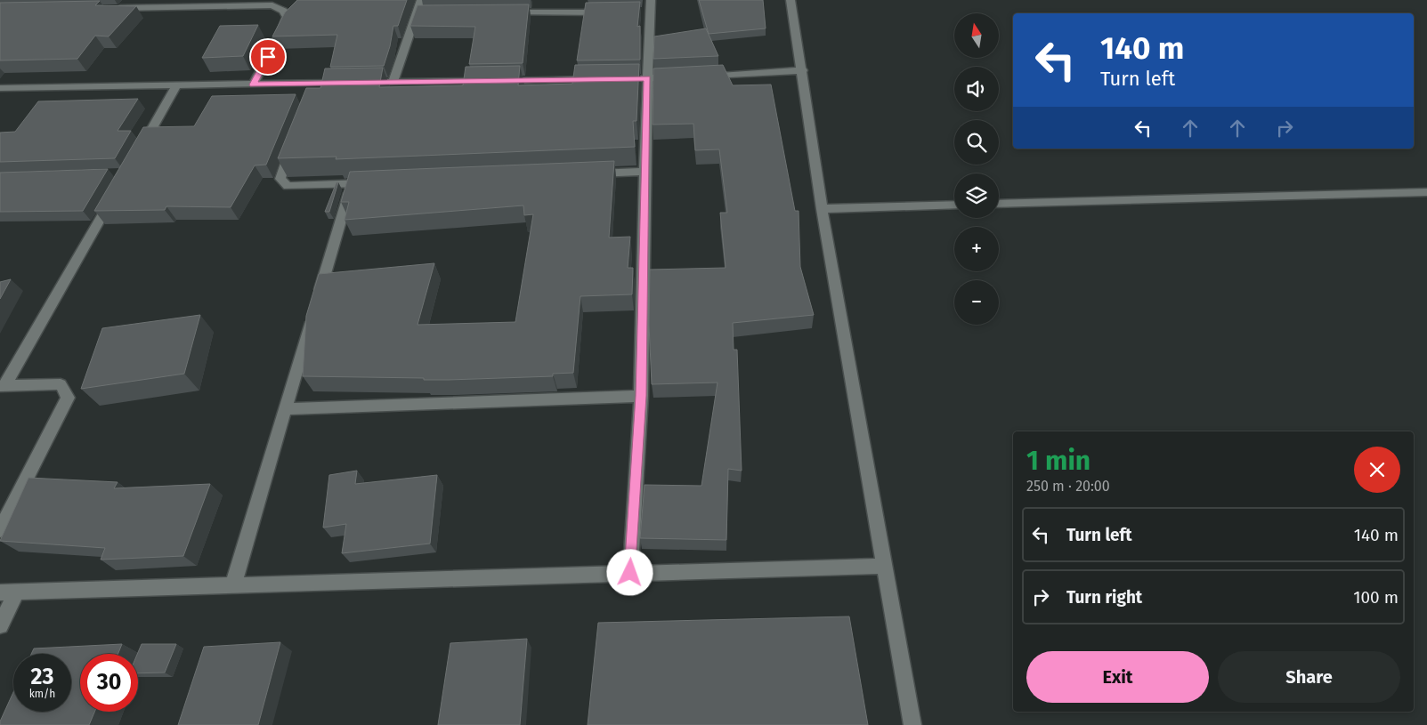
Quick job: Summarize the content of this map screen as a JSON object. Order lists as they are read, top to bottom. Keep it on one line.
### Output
{"north":"top","page":{"map_buttons":["+","−"],"turn":["140 m","Turn left"],"heading":["1 min","250 m · 20:00"],"list":[{"name":"Turn left","value":"140 m"},{"name":"Turn right","value":"100 m"}],"buttons":["Exit","Share"],"speed":"23 km/h","limit":"30"}}
